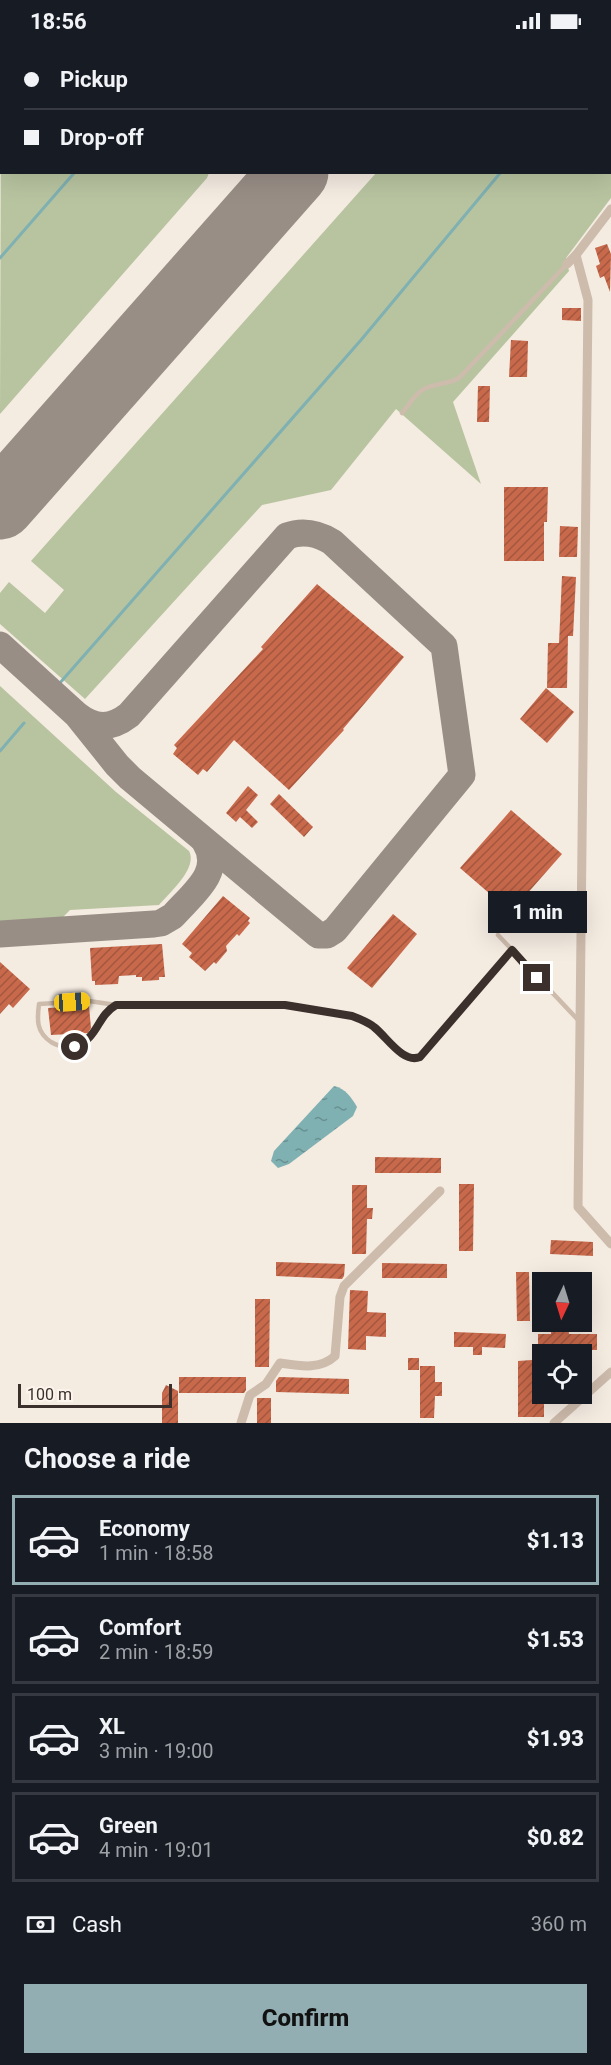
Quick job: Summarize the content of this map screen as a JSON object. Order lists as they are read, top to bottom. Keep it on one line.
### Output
{"scale_bar":"100 m","north":"bottom","page":{"status":"18:56","banner":["Pickup","Drop-off"],"bubble":"1 min","scale":"100 m","heading":"Choose a ride","list":[{"name":"Economy","note":"1 min · 18:58","value":"$1.13"},{"name":"Comfort","note":"2 min · 18:59","value":"$1.53"},{"name":"XL","note":"3 min · 19:00","value":"$1.93"},{"name":"Green","note":"4 min · 19:01","value":"$0.82"}],"pay":["Cash","360 m"],"buttons":"Confirm"}}
